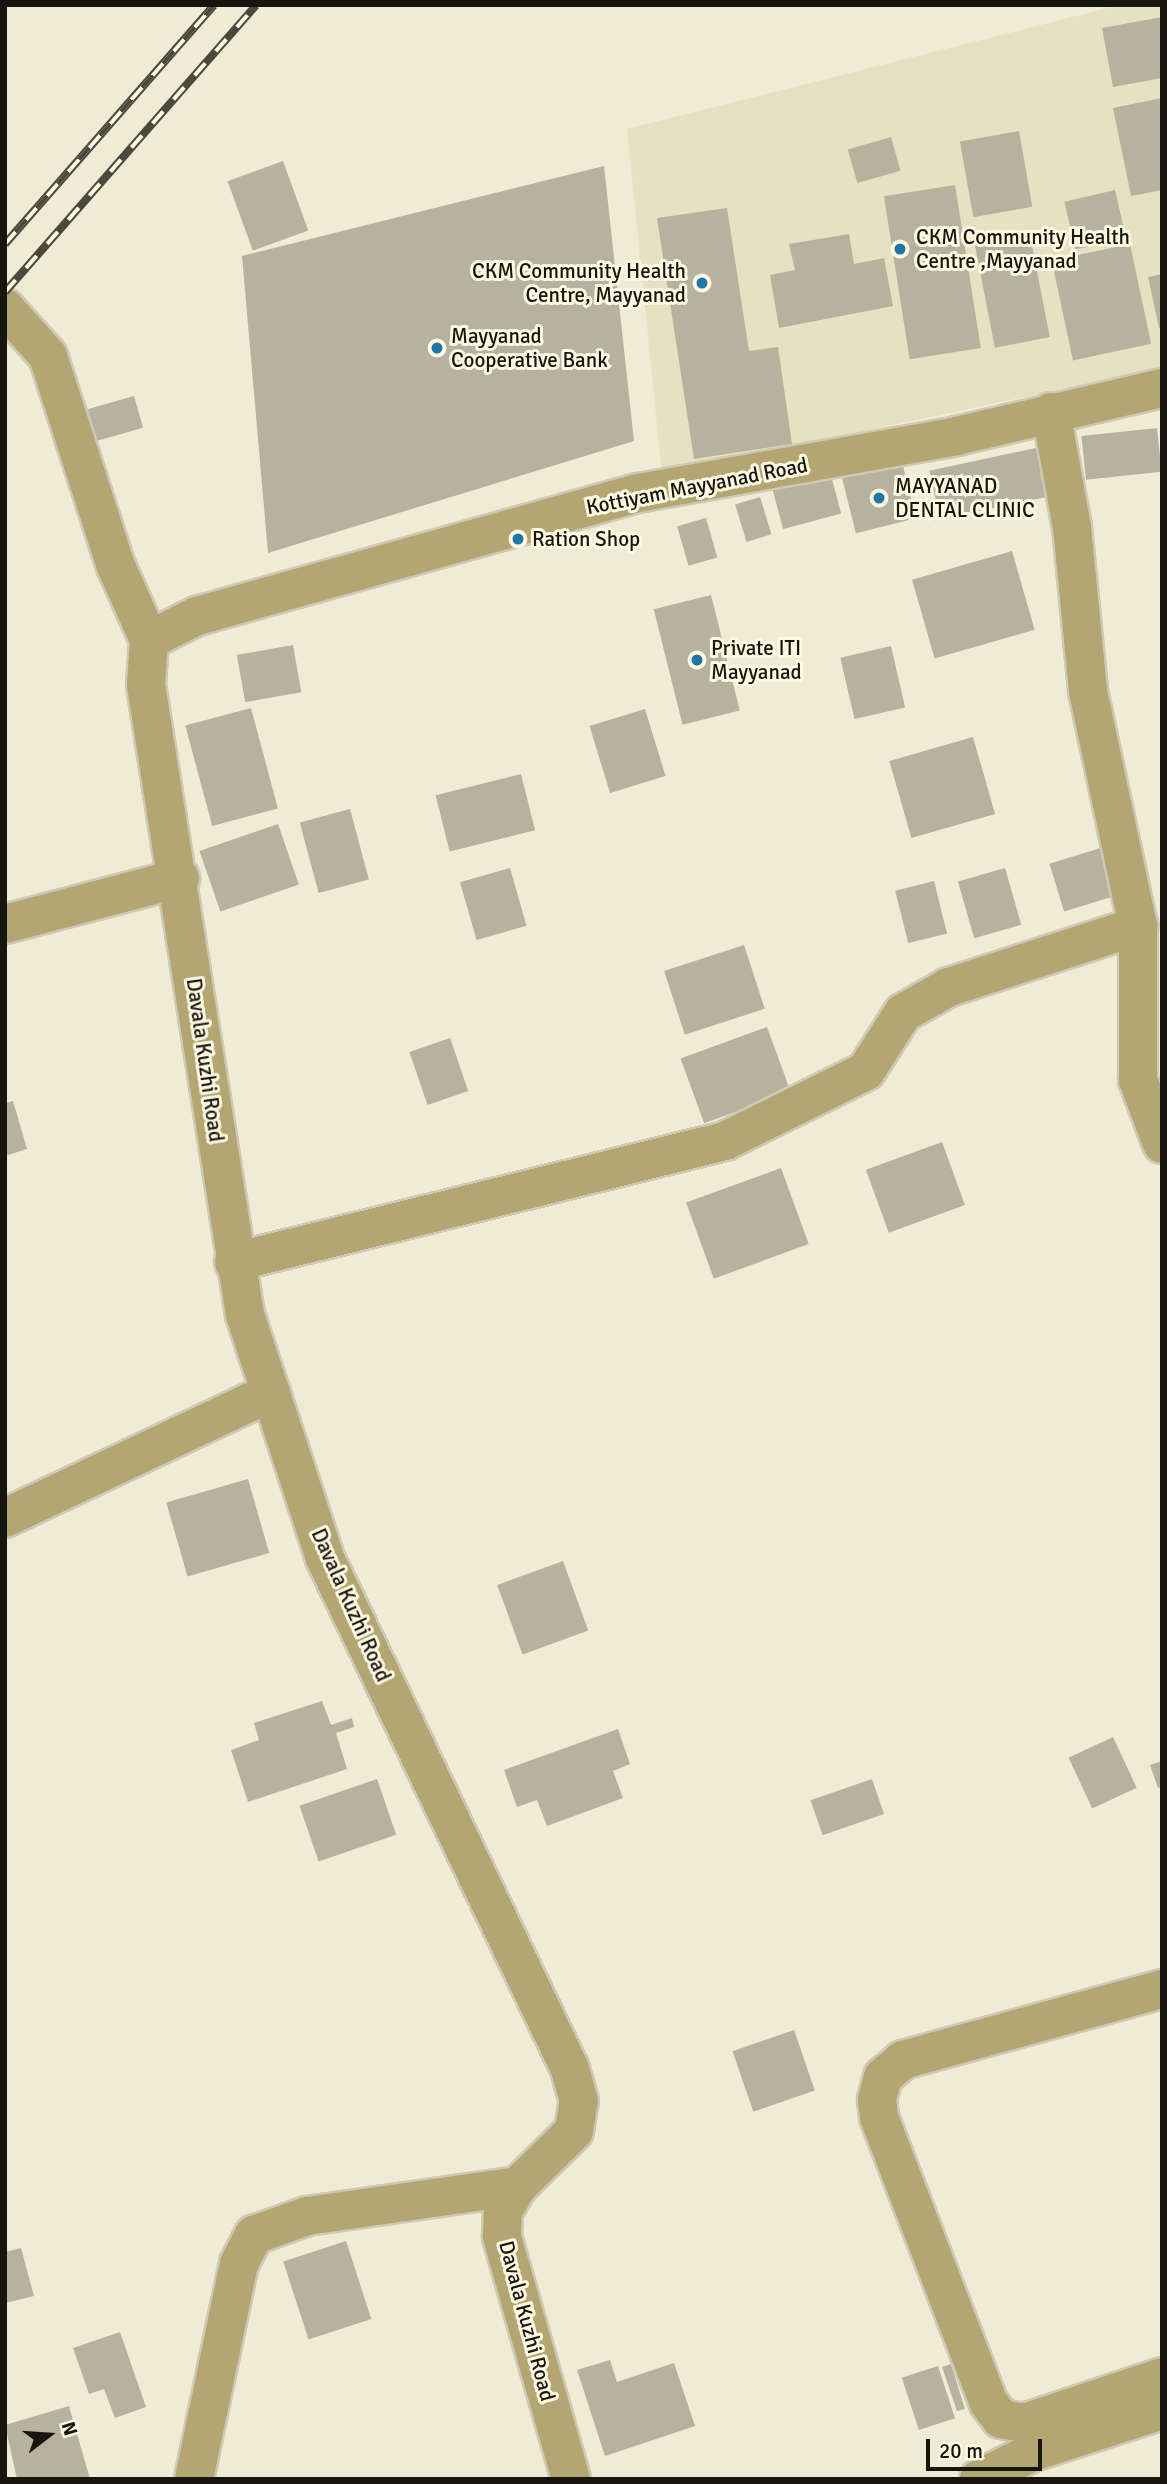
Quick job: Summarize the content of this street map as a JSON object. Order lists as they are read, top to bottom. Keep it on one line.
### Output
{"streets":{"street":["Kottiyam Mayyanad Road","Davala Kuzhi Road"]},"crossings":[["Kottiyam Mayyanad Road","Davala Kuzhi Road"]],"places":["CKM Community Health Centre ,Mayyanad","CKM Community Health Centre, Mayyanad","Mayyanad Cooperative Bank","MAYYANAD DENTAL CLINIC","Ration Shop","Private ITI Mayyanad"],"scale_bar":"20 m","north":"right"}
